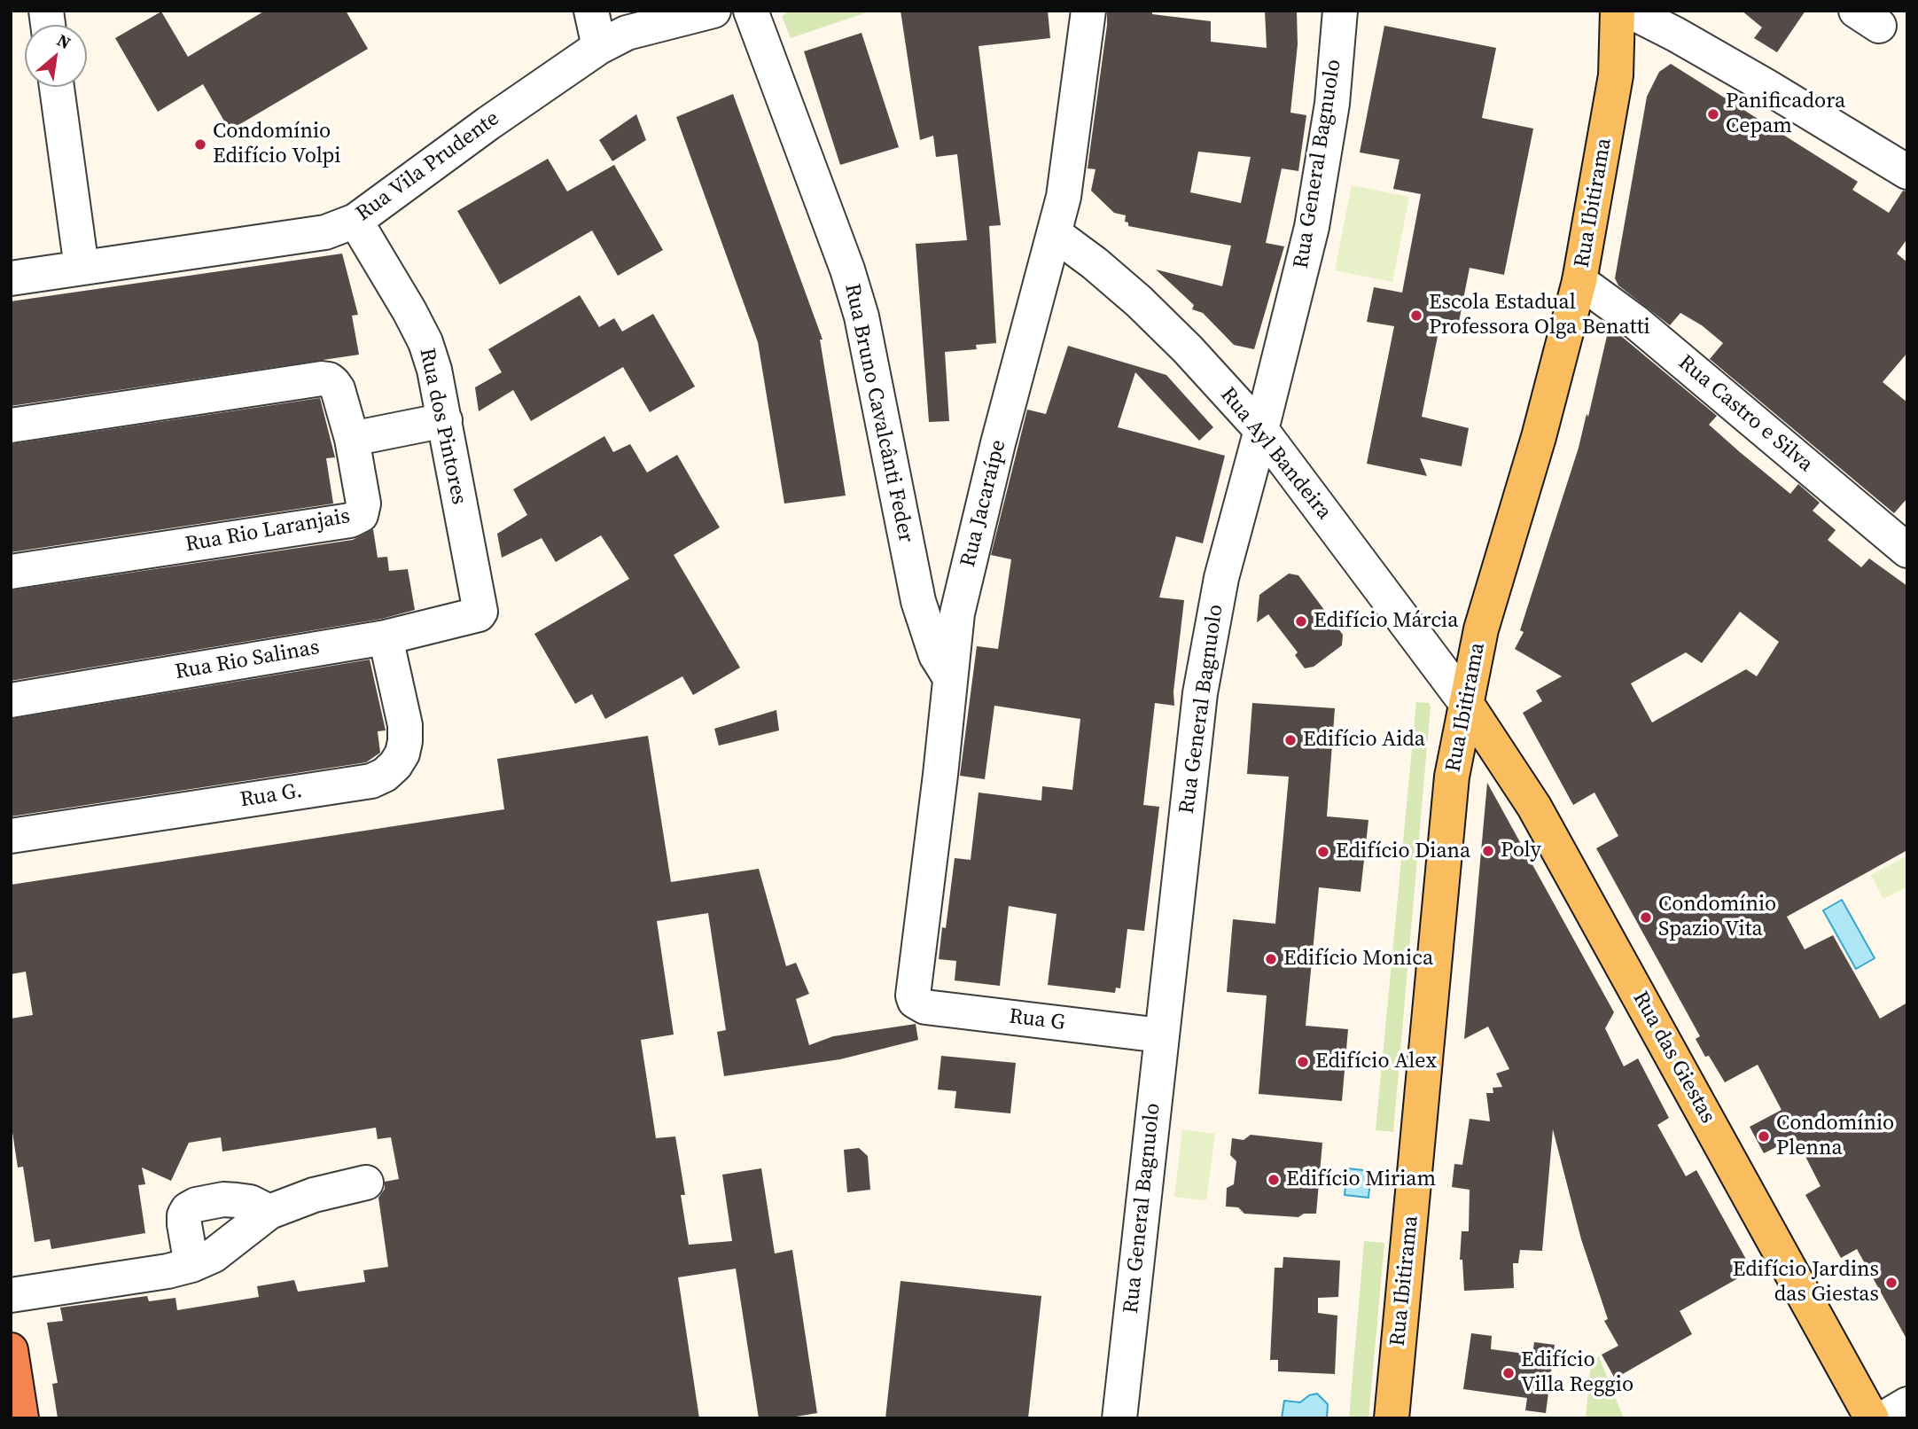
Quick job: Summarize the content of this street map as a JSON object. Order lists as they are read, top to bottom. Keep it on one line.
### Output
{"streets":{"main road":["Rua Ibitirama","Rua das Giestas"],"street":["Rua General Bagnuolo","Rua Vila Prudente","Rua Bruno Cavalcânti Feder","Rua Castro e Silva","Rua dos Pintores","Rua Ayl Bandeira","Rua Jacaraípe","Rua Rio Laranjais","Rua Rio Salinas","Rua G.","Rua G"]},"crossings":[["Rua General Bagnuolo","Rua Ayl Bandeira"],["Rua General Bagnuolo","Rua G"],["Rua Vila Prudente","Rua dos Pintores"],["Rua Ibitirama","Rua Castro e Silva"],["Rua Ibitirama","Rua Ayl Bandeira"],["Rua Ibitirama","Rua das Giestas"],["Rua Bruno Cavalcânti Feder","Rua Jacaraípe"],["Rua dos Pintores","Rua Rio Salinas"],["Rua Ayl Bandeira","Rua Jacaraípe"],["Rua Ayl Bandeira","Rua das Giestas"],["Rua Jacaraípe","Rua G"],["Rua Rio Salinas","Rua G."]],"places":["Panificadora Cepam","Condomínio Edifício Volpi","Escola Estadual Professora Olga Benatti","Edifício Márcia","Edifício Aida","Poly","Edifício Diana","Condomínio Spazio Vita","Edifício Monica","Edifício Alex","Condomínio Plenna","Edifício Miriam","Edifício Jardins das Giestas","Edifício Villa Reggio"],"north":"top right"}
